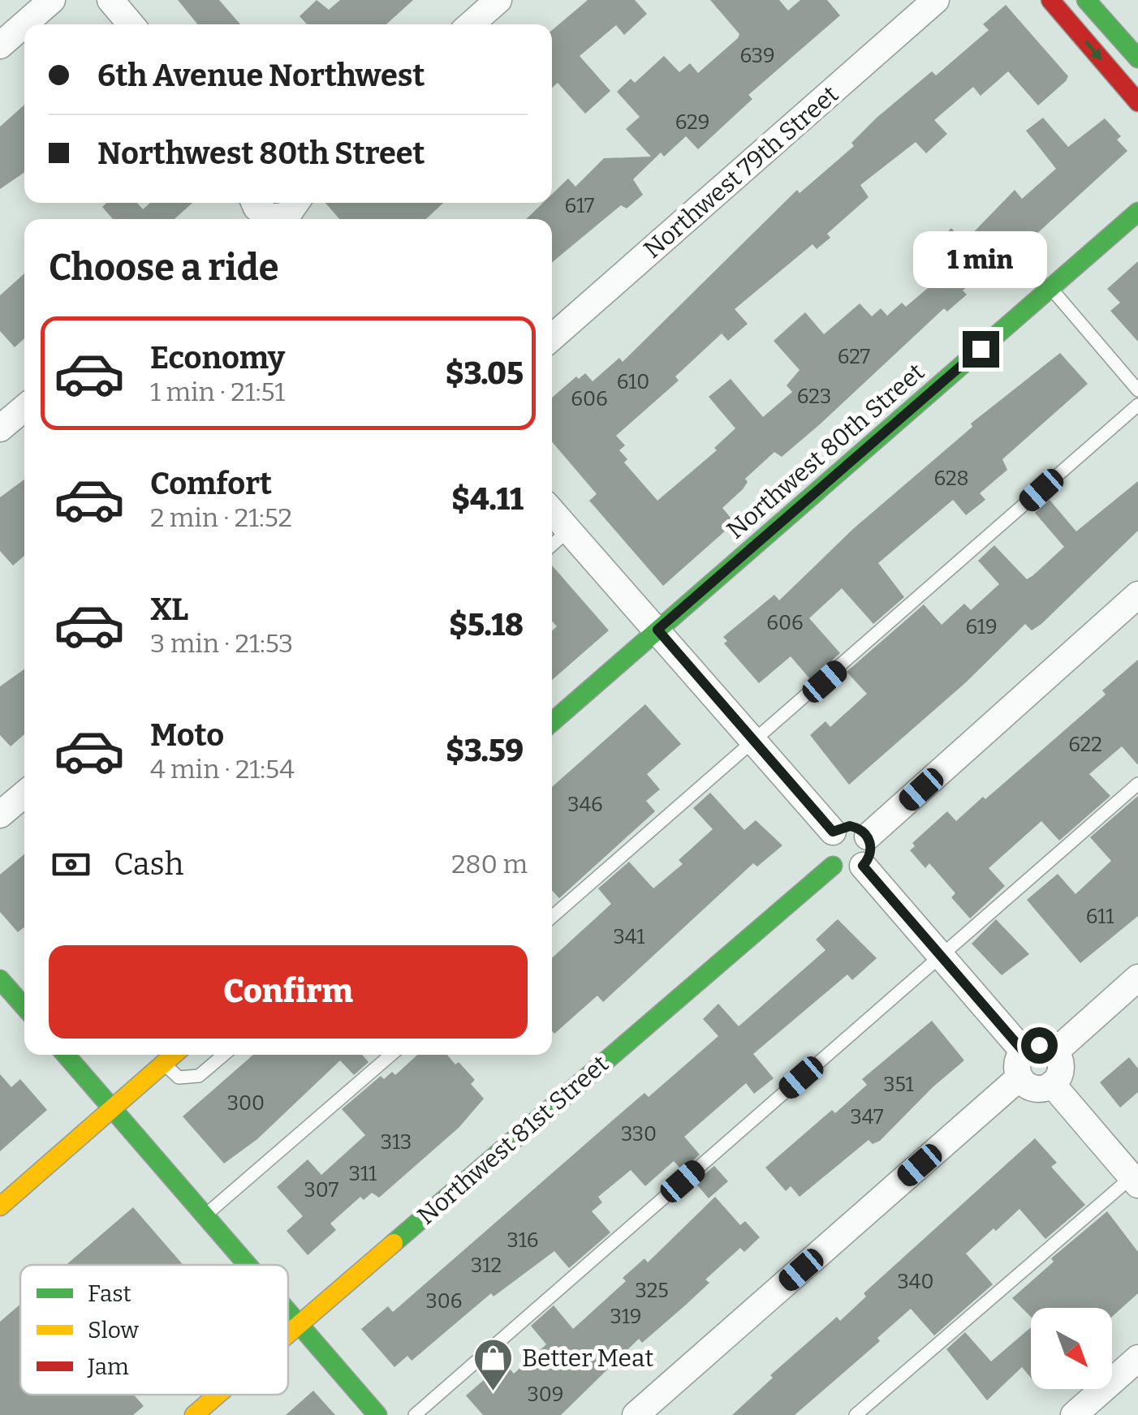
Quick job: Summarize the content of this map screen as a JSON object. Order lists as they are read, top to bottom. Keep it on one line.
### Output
{"streets":{"street":["Northwest 79th Street","Northwest 80th Street","Northwest 81st Street"]},"places":{"shop":["Better Meat"]},"house_numbers":["639","629","617","627","610","623","606","628","606","619","622","346","611","341","351","300","347","330","313","311","307","316","312","340","325","306","319","309"],"legend":["Fast","Slow","Jam"],"north":"bottom right","page":{"banner":["6th Avenue Northwest","Northwest 80th Street"],"heading":"Choose a ride","bubble":"1 min","list":[{"name":"Economy","note":"1 min · 21:51","value":"$3.05"},{"name":"Comfort","note":"2 min · 21:52","value":"$4.11"},{"name":"XL","note":"3 min · 21:53","value":"$5.18"},{"name":"Moto","note":"4 min · 21:54","value":"$3.59"}],"pay":["Cash","280 m"],"buttons":"Confirm"}}
